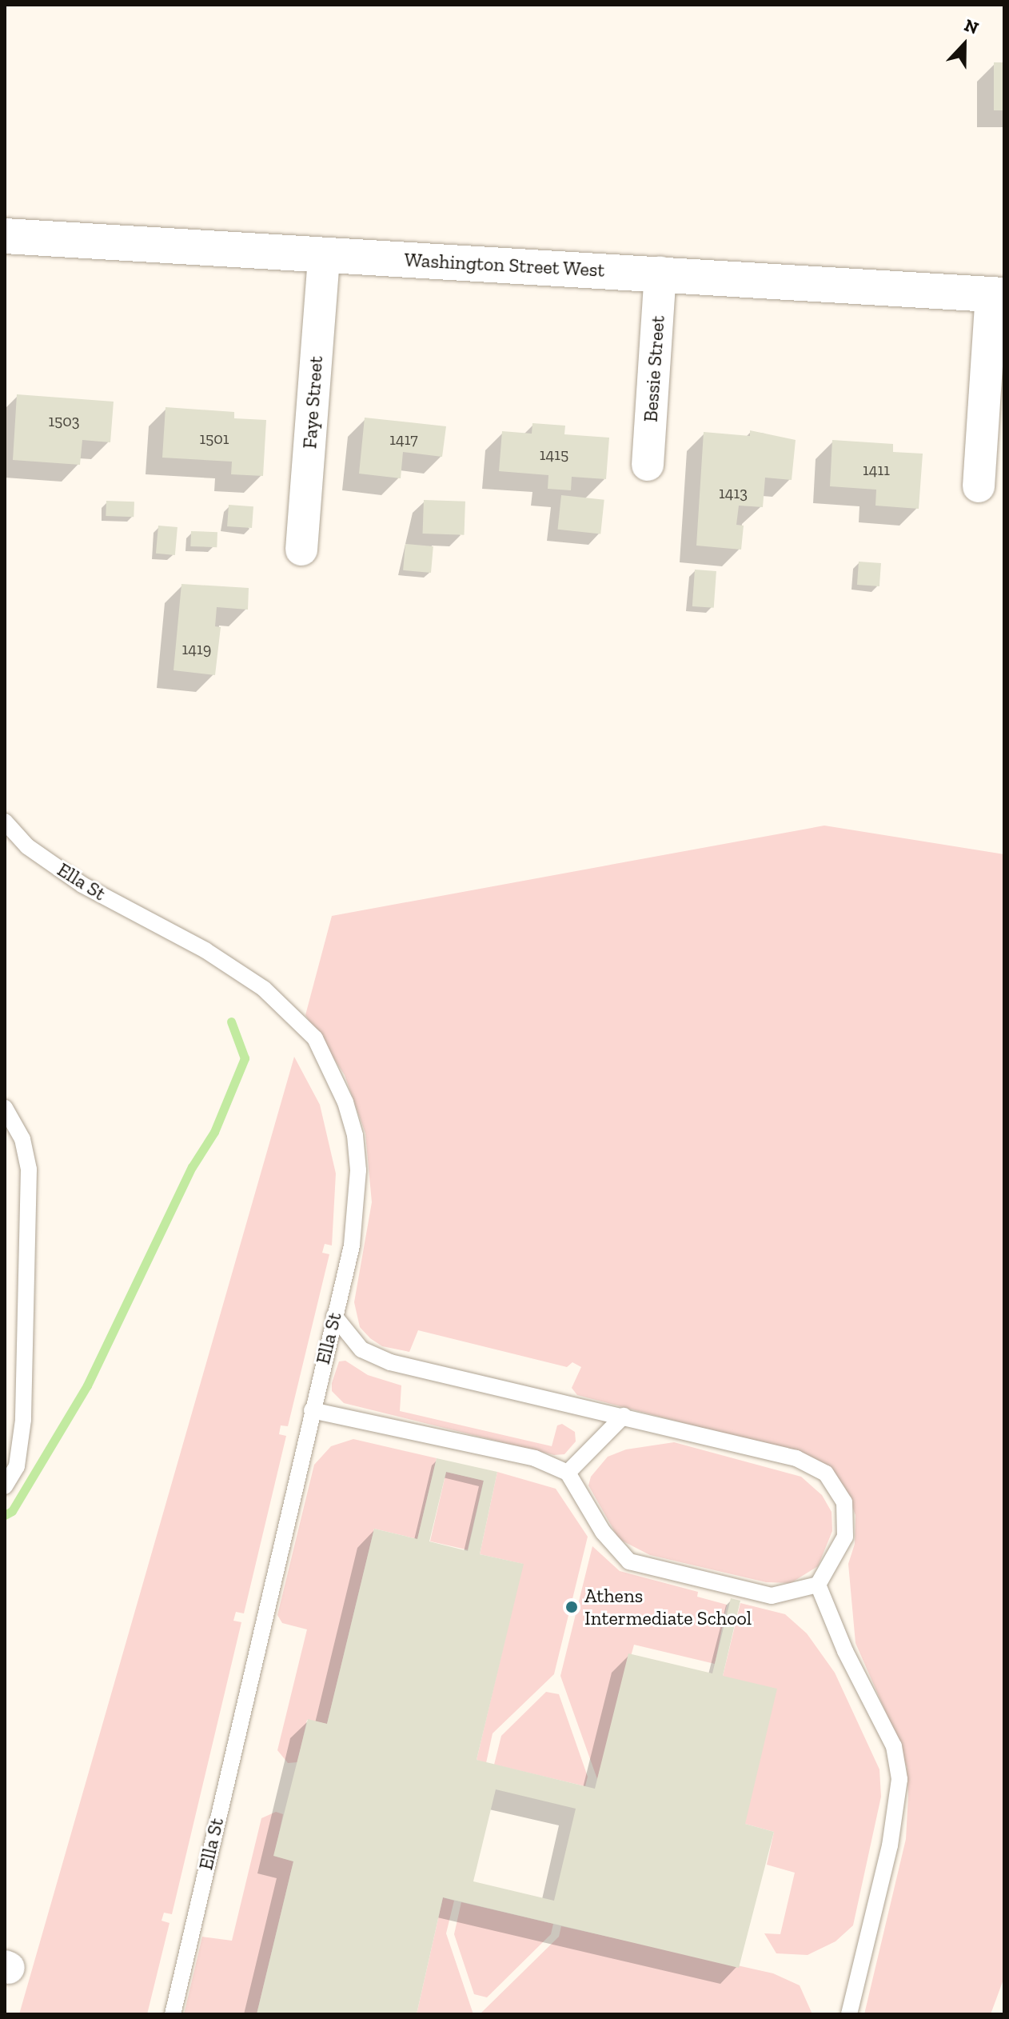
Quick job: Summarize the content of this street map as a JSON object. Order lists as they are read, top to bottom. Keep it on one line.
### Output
{"streets":{"street":["Washington Street West","Bessie Street","Faye Street"],"lane":["Ella St"]},"crossings":[["Washington Street West","Bessie Street"],["Washington Street West","Faye Street"]],"places":["Athens Intermediate School"],"house_numbers":["1503","1501","1417","1415","1411","1413","1419"],"north":"top"}
